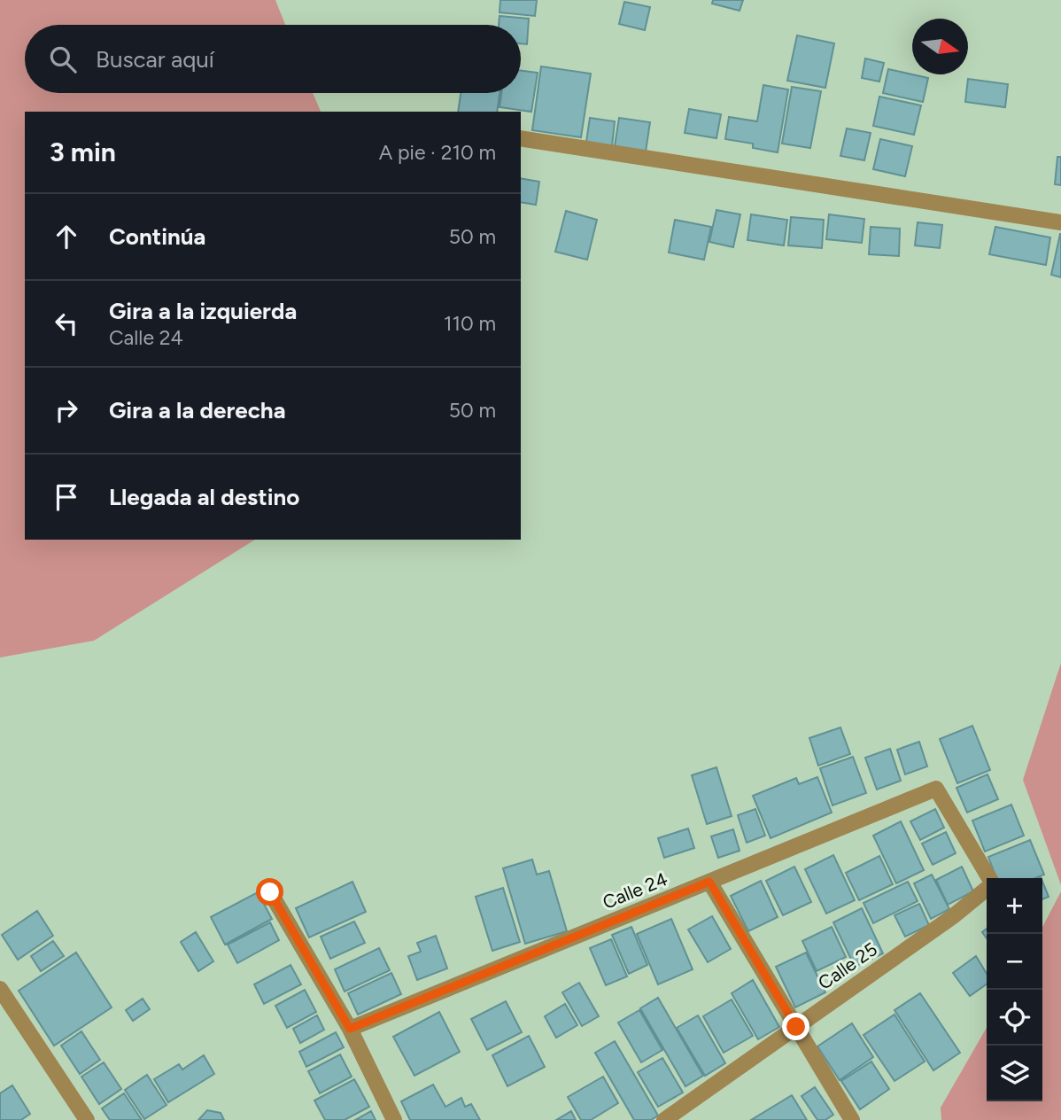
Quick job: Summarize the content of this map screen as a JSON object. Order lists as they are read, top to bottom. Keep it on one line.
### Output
{"streets":{"street":["Calle 24","Calle 25"]},"north":"right","page":{"search":"Buscar aquí","heading":["3 min","A pie · 210 m"],"list":[["Continúa","50 m"],["Gira a la izquierda","Calle 24","110 m"],["Gira a la derecha","50 m"],"Llegada al destino"],"map_buttons":["+","−"]}}
